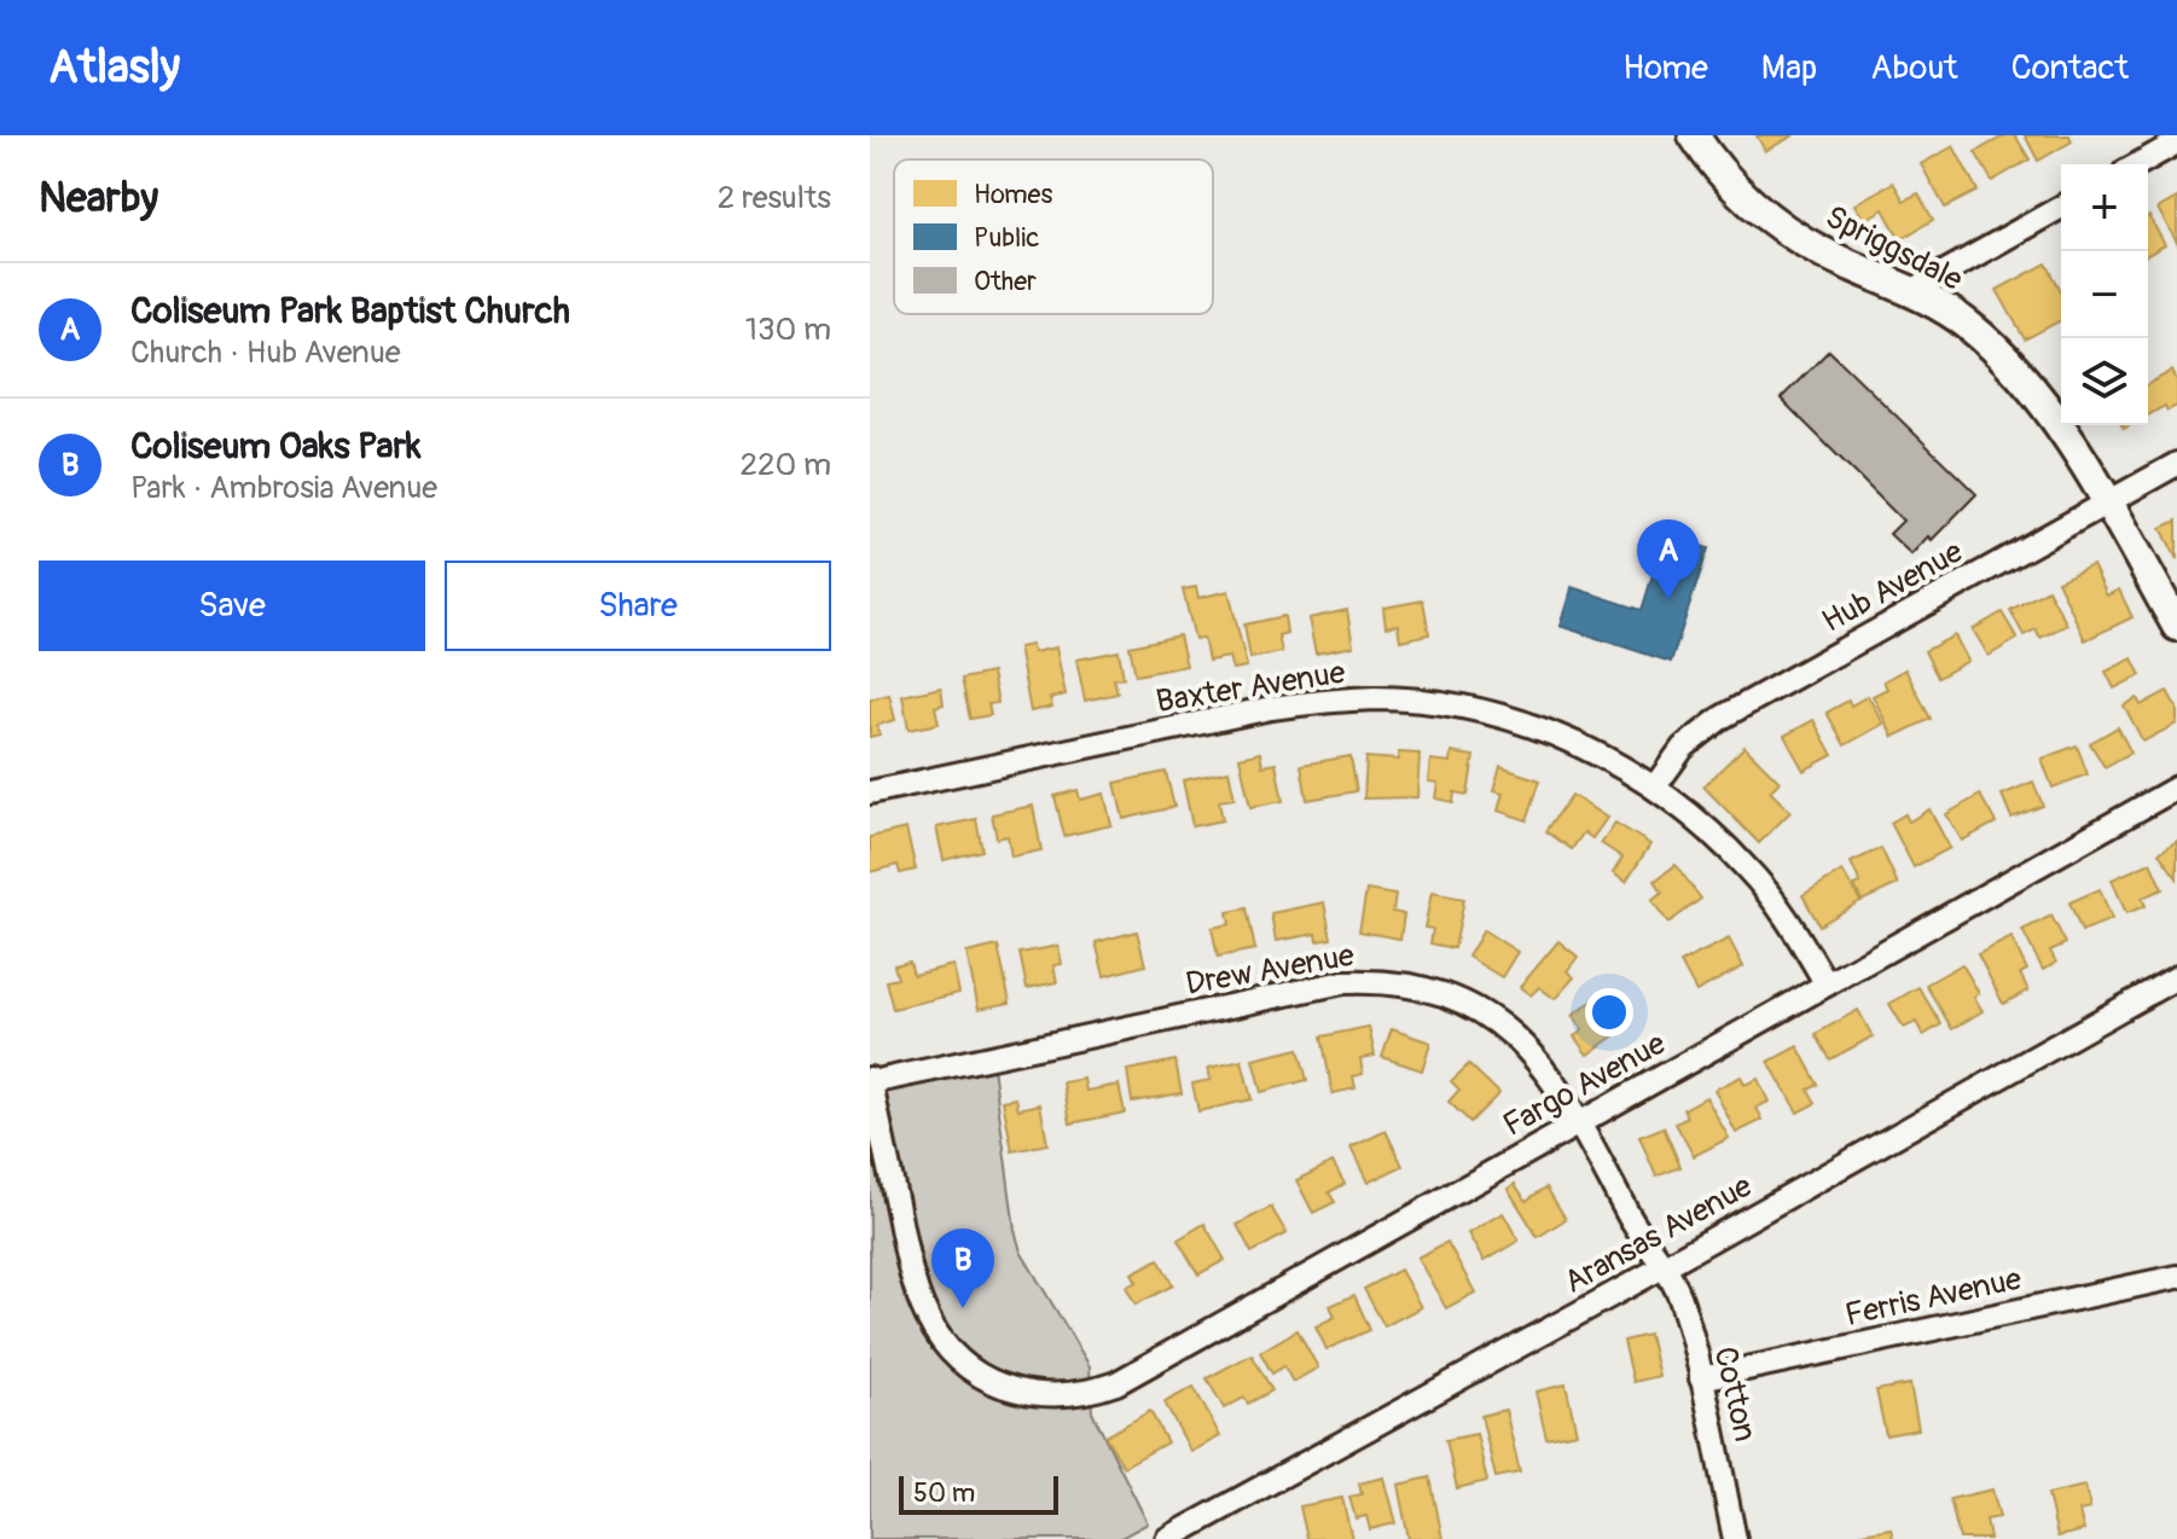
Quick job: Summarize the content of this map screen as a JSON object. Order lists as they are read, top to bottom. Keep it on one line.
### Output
{"streets":{"street":["Spriggsdale","Hub Avenue","Baxter Avenue","Drew Avenue","Fargo Avenue","Aransas Avenue","Ferris Avenue","Cotton"]},"crossings":[["Spriggsdale","Hub Avenue"],["Hub Avenue","Baxter Avenue"],["Baxter Avenue","Fargo Avenue"],["Drew Avenue","Fargo Avenue"],["Drew Avenue","Aransas Avenue"],["Drew Avenue","Cotton"],["Aransas Avenue","Cotton"],["Ferris Avenue","Cotton"]],"legend":["Homes","Public","Other"],"scale_bar":"50 m","page":{"header":"Atlasly","nav":["Home","Map","About","Contact"],"heading":["Nearby","2 results"],"map_buttons":["+","−"],"list":[{"mark":"A","name":"Coliseum Park Baptist Church","note":"Church · Hub Avenue","value":"130 m"},{"mark":"B","name":"Coliseum Oaks Park","note":"Park · Ambrosia Avenue","value":"220 m"}],"pins":["A","B"],"buttons":["Save","Share"],"scale":"50 m"}}
